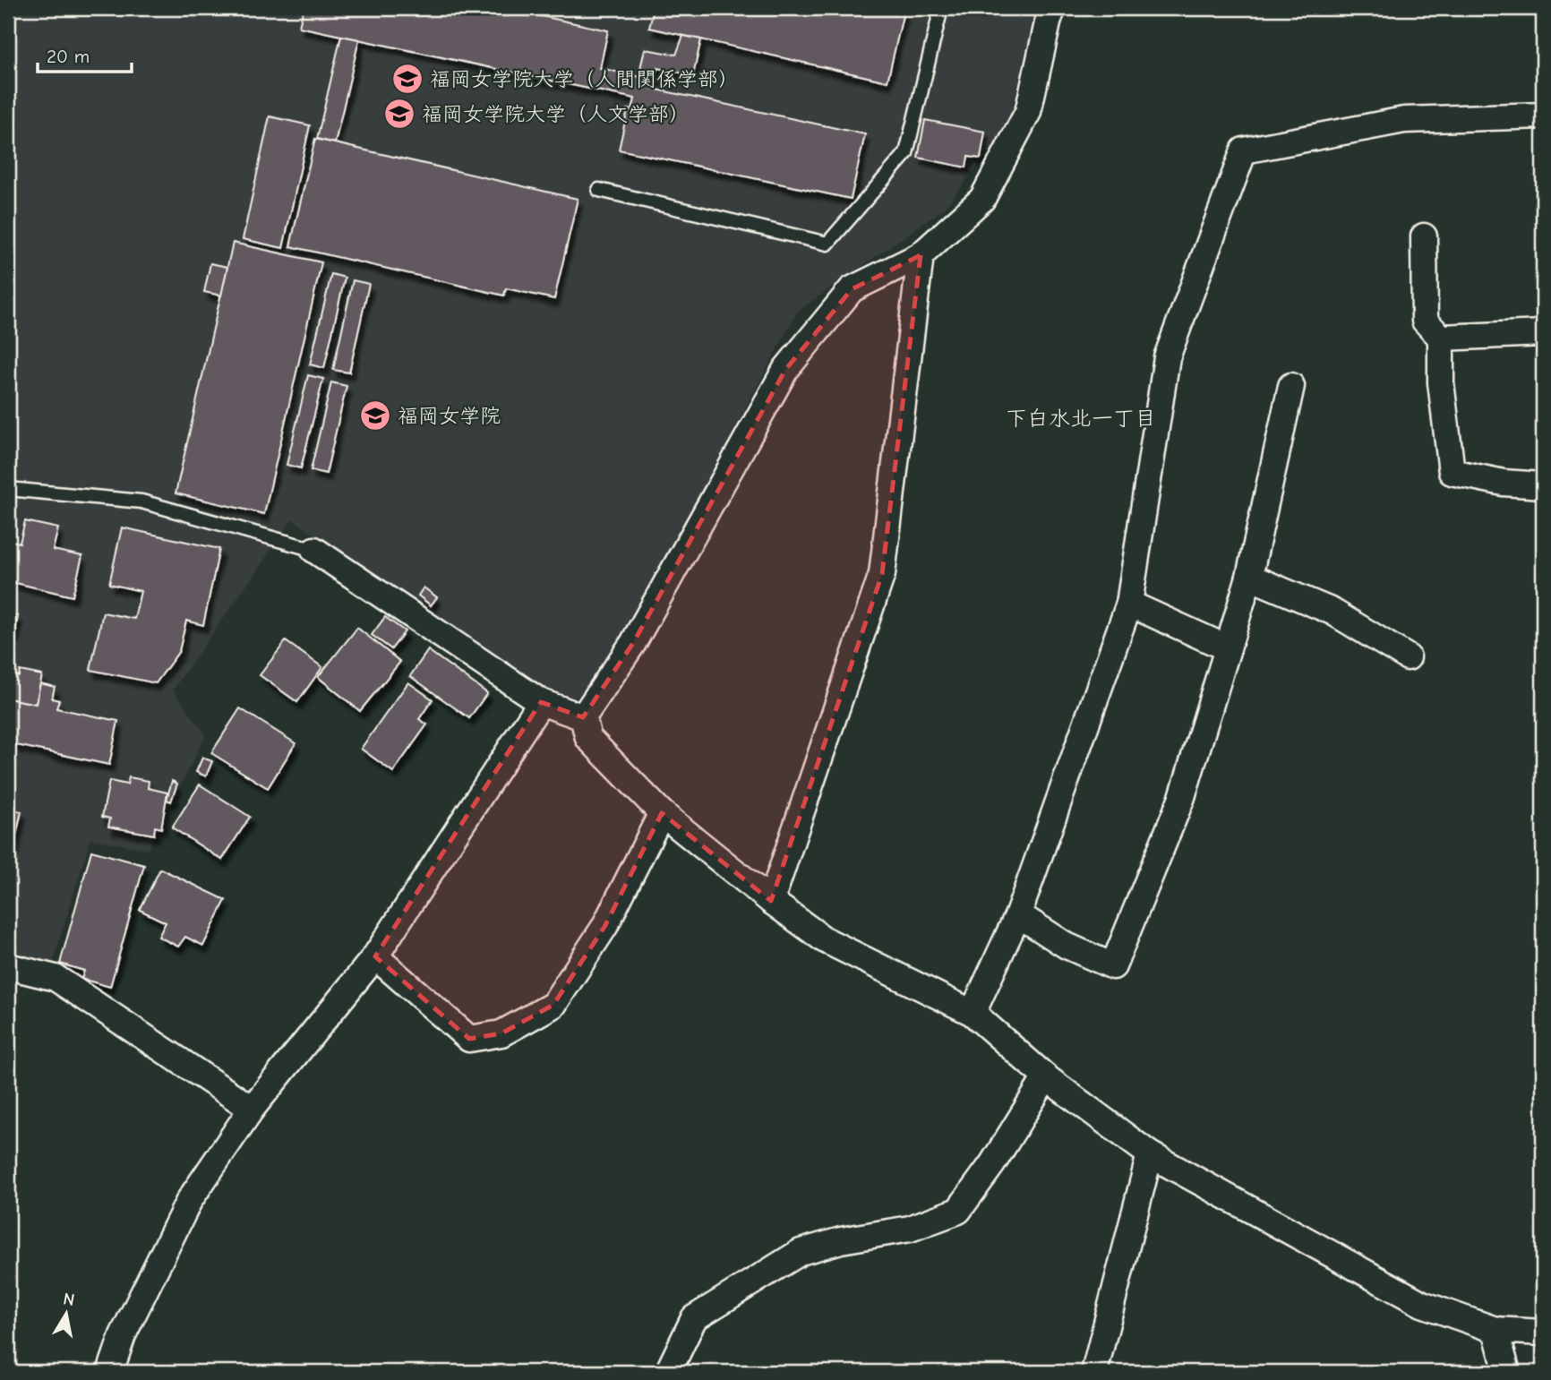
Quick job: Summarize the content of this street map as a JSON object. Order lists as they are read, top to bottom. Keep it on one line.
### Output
{"districts":["下白水北一丁目"],"places":{"school or university":["福岡女学院大学（人間関係学部）","福岡女学院大学（人文学部）","福岡女学院"]},"scale_bar":"20 m","north":"top"}
